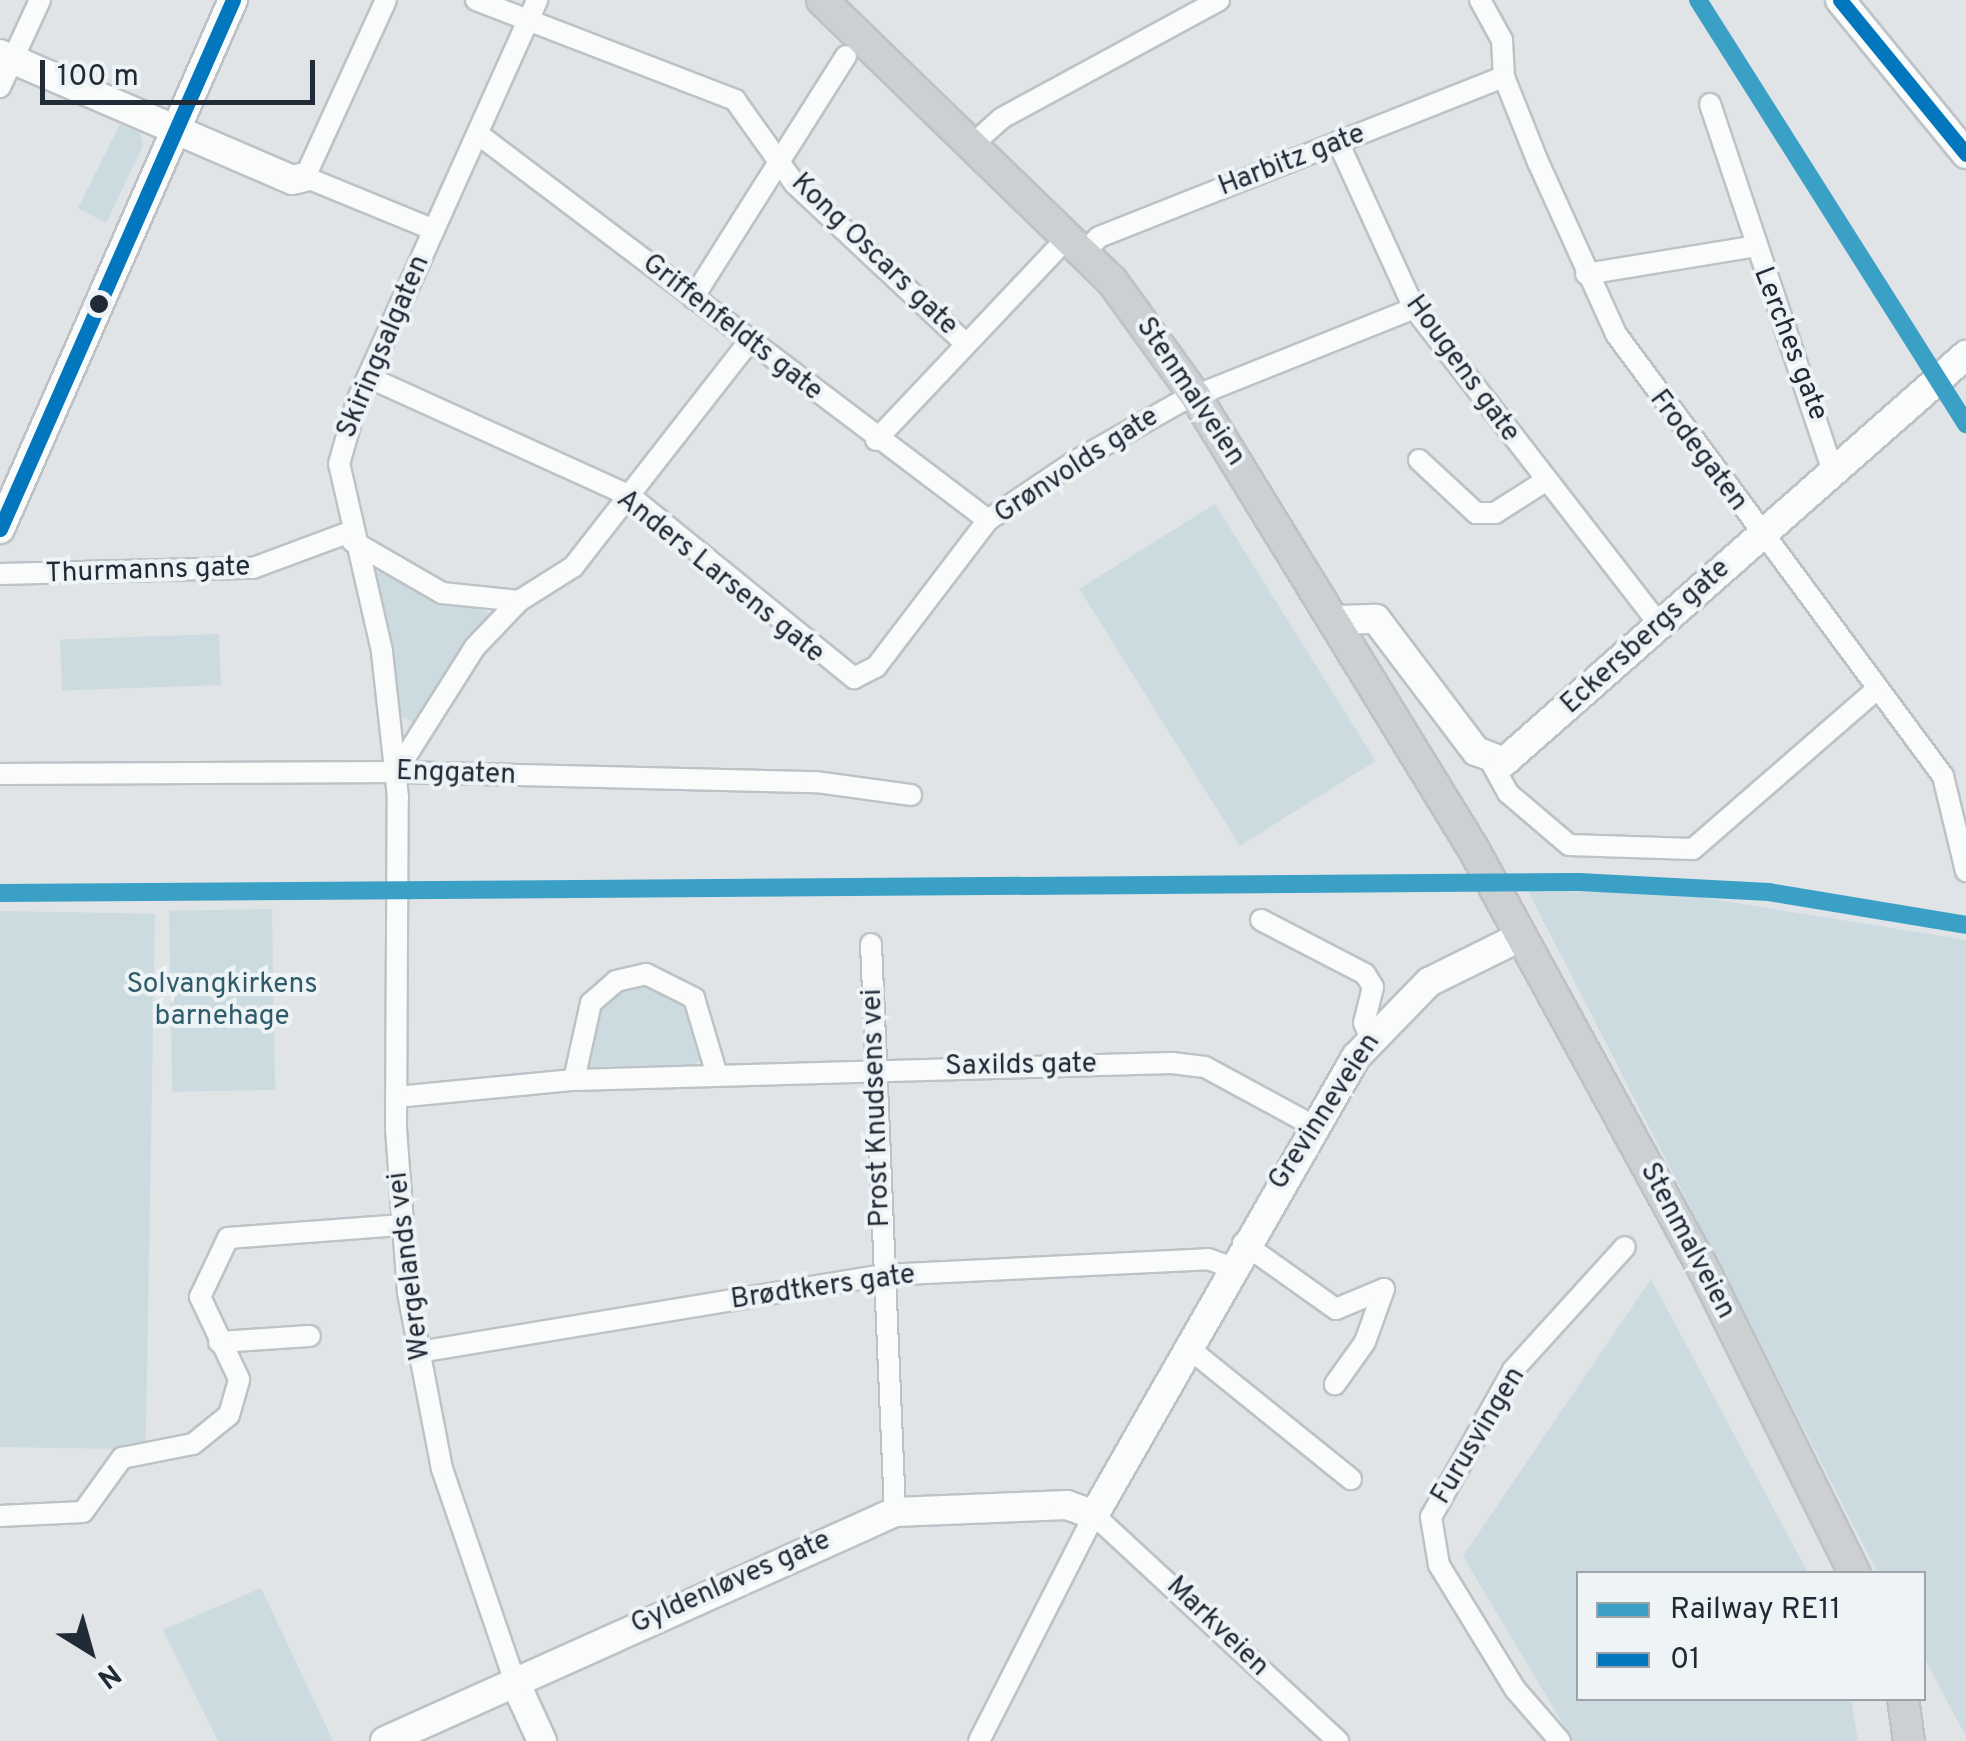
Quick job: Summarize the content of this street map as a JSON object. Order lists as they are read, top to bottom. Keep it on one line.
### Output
{"streets":{"main road":["Stenmalveien","Eckersbergs gate","Grevinneveien","Wergelands vei","Gyldenløves gate"],"street":["Harbitz gate","Kong Oscars gate","Griffenfeldts gate","Lerches gate","Skiringsalgaten","Hougens gate","Frodegaten","Grønvolds gate","Thurmanns gate","Anders Larsens gate","Enggaten","Saxilds gate","Prost Knudsens vei","Brødtkers gate","Furusvingen","Markveien"]},"crossings":[["Harbitz gate","Kong Oscars gate"],["Harbitz gate","Griffenfeldts gate"],["Harbitz gate","Hougens gate"],["Harbitz gate","Stenmalveien"],["Harbitz gate","Frodegaten"],["Kong Oscars gate","Skiringsalgaten"],["Griffenfeldts gate","Skiringsalgaten"],["Griffenfeldts gate","Grønvolds gate"],["Lerches gate","Eckersbergs gate"],["Skiringsalgaten","Thurmanns gate"],["Skiringsalgaten","Anders Larsens gate"],["Skiringsalgaten","Enggaten"],["Skiringsalgaten","Wergelands vei"],["Hougens gate","Grønvolds gate"],["Hougens gate","Eckersbergs gate"],["Stenmalveien","Grønvolds gate"],["Stenmalveien","Grevinneveien"],["Frodegaten","Eckersbergs gate"],["Grønvolds gate","Anders Larsens gate"],["Enggaten","Wergelands vei"],["Saxilds gate","Prost Knudsens vei"],["Saxilds gate","Grevinneveien"],["Saxilds gate","Wergelands vei"],["Prost Knudsens vei","Brødtkers gate"],["Prost Knudsens vei","Gyldenløves gate"],["Grevinneveien","Brødtkers gate"],["Grevinneveien","Gyldenløves gate"],["Grevinneveien","Markveien"],["Wergelands vei","Brødtkers gate"],["Wergelands vei","Gyldenløves gate"],["Gyldenløves gate","Markveien"]],"parks":["Solvangkirkens barnehage"],"lines":["rail line RE11","transit line 01"],"legend":["Railway RE11","01"],"scale_bar":"100 m","north":"bottom right"}
